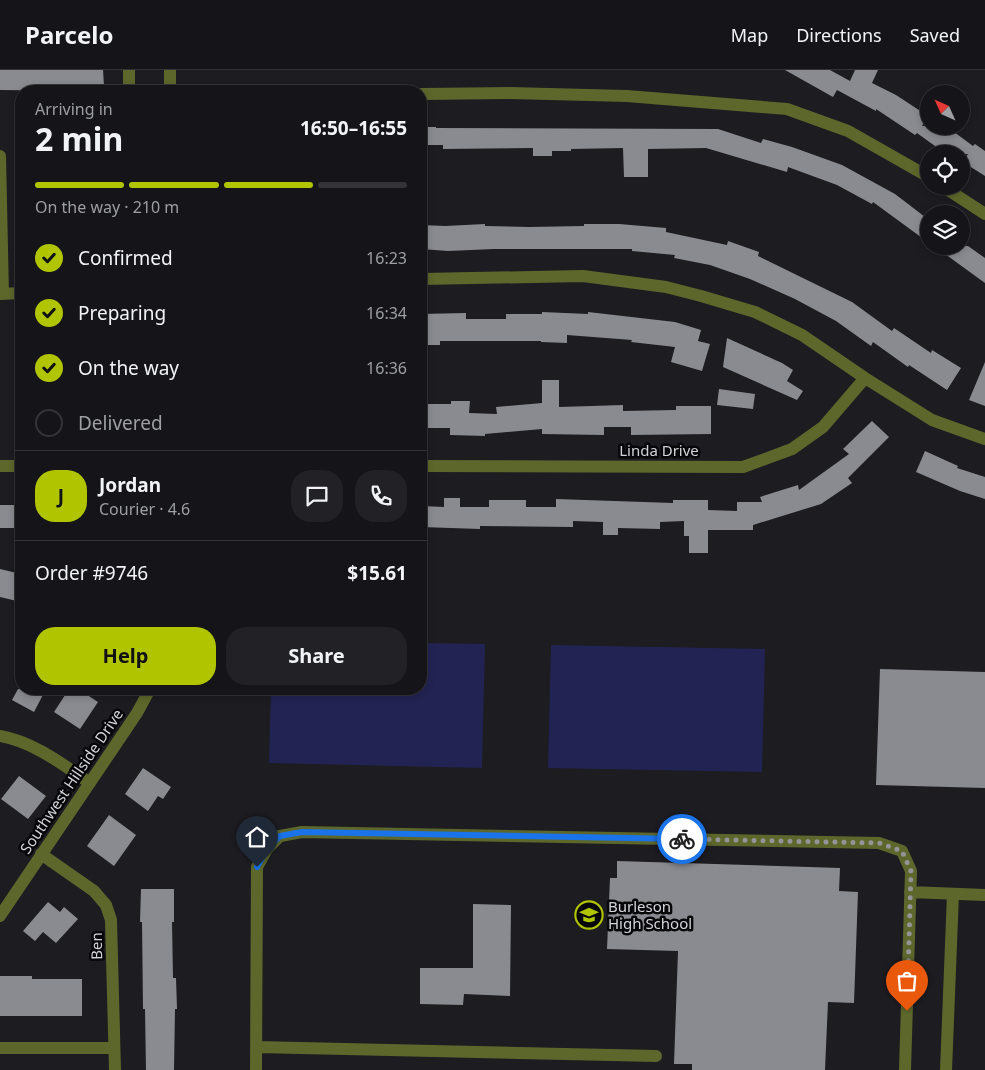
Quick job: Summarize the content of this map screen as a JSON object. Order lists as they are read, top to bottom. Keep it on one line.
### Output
{"streets":{"street":["Linda Drive","Southwest Hillside Drive","Ben"]},"crossings":[["Southwest Hillside Drive","Ben"]],"places":{"school or university":["Burleson High School"]},"north":"top left","page":{"header":"Parcelo","nav":["Map","Directions","Saved"],"heading":["2 min","Arriving in","16:50–16:55"],"panel":["Jordan","Courier · 4.6","Order #9746","$15.61"],"bar":"On the way · 210 m","list":[["Confirmed","16:23"],["Preparing","16:34"],["On the way","16:36"],"Delivered"],"round":"J","buttons":["Help","Share"]}}
